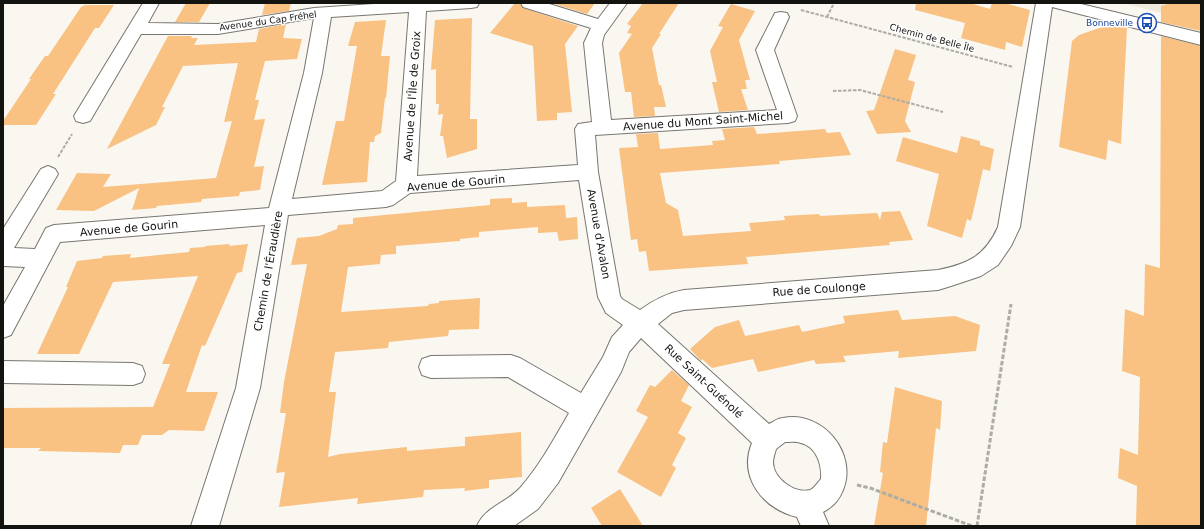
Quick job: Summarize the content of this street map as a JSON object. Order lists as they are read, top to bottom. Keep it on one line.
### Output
{"streets":{"street":["Avenue du Cap Fréhel","Avenue de l'Île de Groix","Avenue du Mont Saint-Michel","Avenue de Gourin","Avenue d'Avalon","Chemin de l'Éraudière","Rue de Coulonge","Rue Saint-Guénolé"],"path":["Chemin de Belle Île"]},"crossings":[["Avenue du Cap Fréhel","Avenue de l'Île de Groix"],["Avenue du Cap Fréhel","Chemin de l'Éraudière"],["Chemin de Belle Île","Avenue du Mont Saint-Michel"],["Chemin de Belle Île","Rue de Coulonge"],["Avenue de l'Île de Groix","Avenue de Gourin"],["Avenue du Mont Saint-Michel","Avenue d'Avalon"],["Avenue de Gourin","Avenue d'Avalon"],["Avenue de Gourin","Chemin de l'Éraudière"],["Avenue d'Avalon","Rue de Coulonge"],["Avenue d'Avalon","Rue Saint-Guénolé"],["Rue de Coulonge","Rue Saint-Guénolé"]],"places":{"bus stop":["Bonneville"]}}
